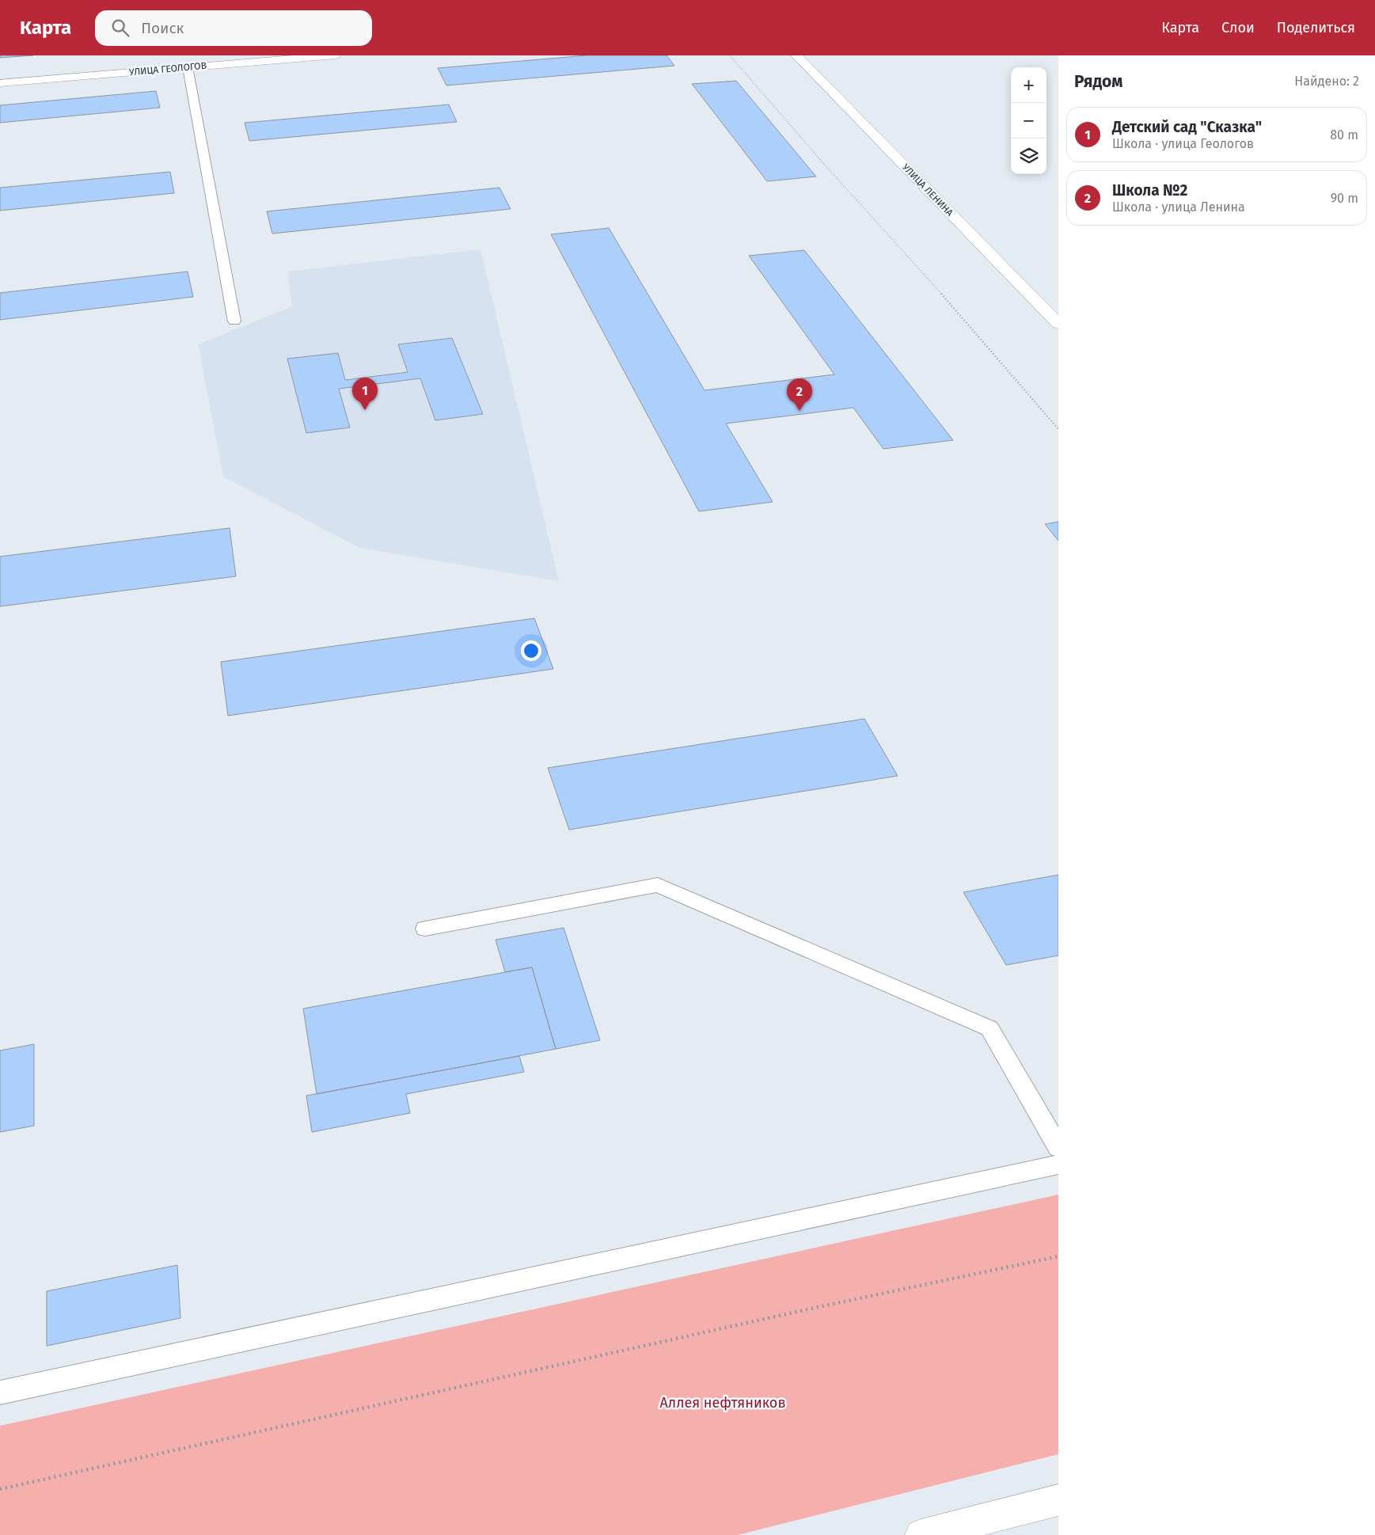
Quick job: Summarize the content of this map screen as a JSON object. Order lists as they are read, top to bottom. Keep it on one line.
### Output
{"streets":{"street":["УЛИЦА ГЕОЛОГОВ","УЛИЦА ЛЕНИНА"]},"parks":["Аллея нефтяников"],"page":{"header":"Карта","search":"Поиск","nav":["Карта","Слои","Поделиться"],"heading":["Рядом","Найдено: 2"],"map_buttons":["+","−"],"list":[{"mark":"1","name":"Детский сад \"Сказка\"","note":"Школа · улица Геологов","value":"80 m"},{"mark":"2","name":"Школа №2","note":"Школа · улица Ленина","value":"90 m"}],"pins":["1","2"]}}
